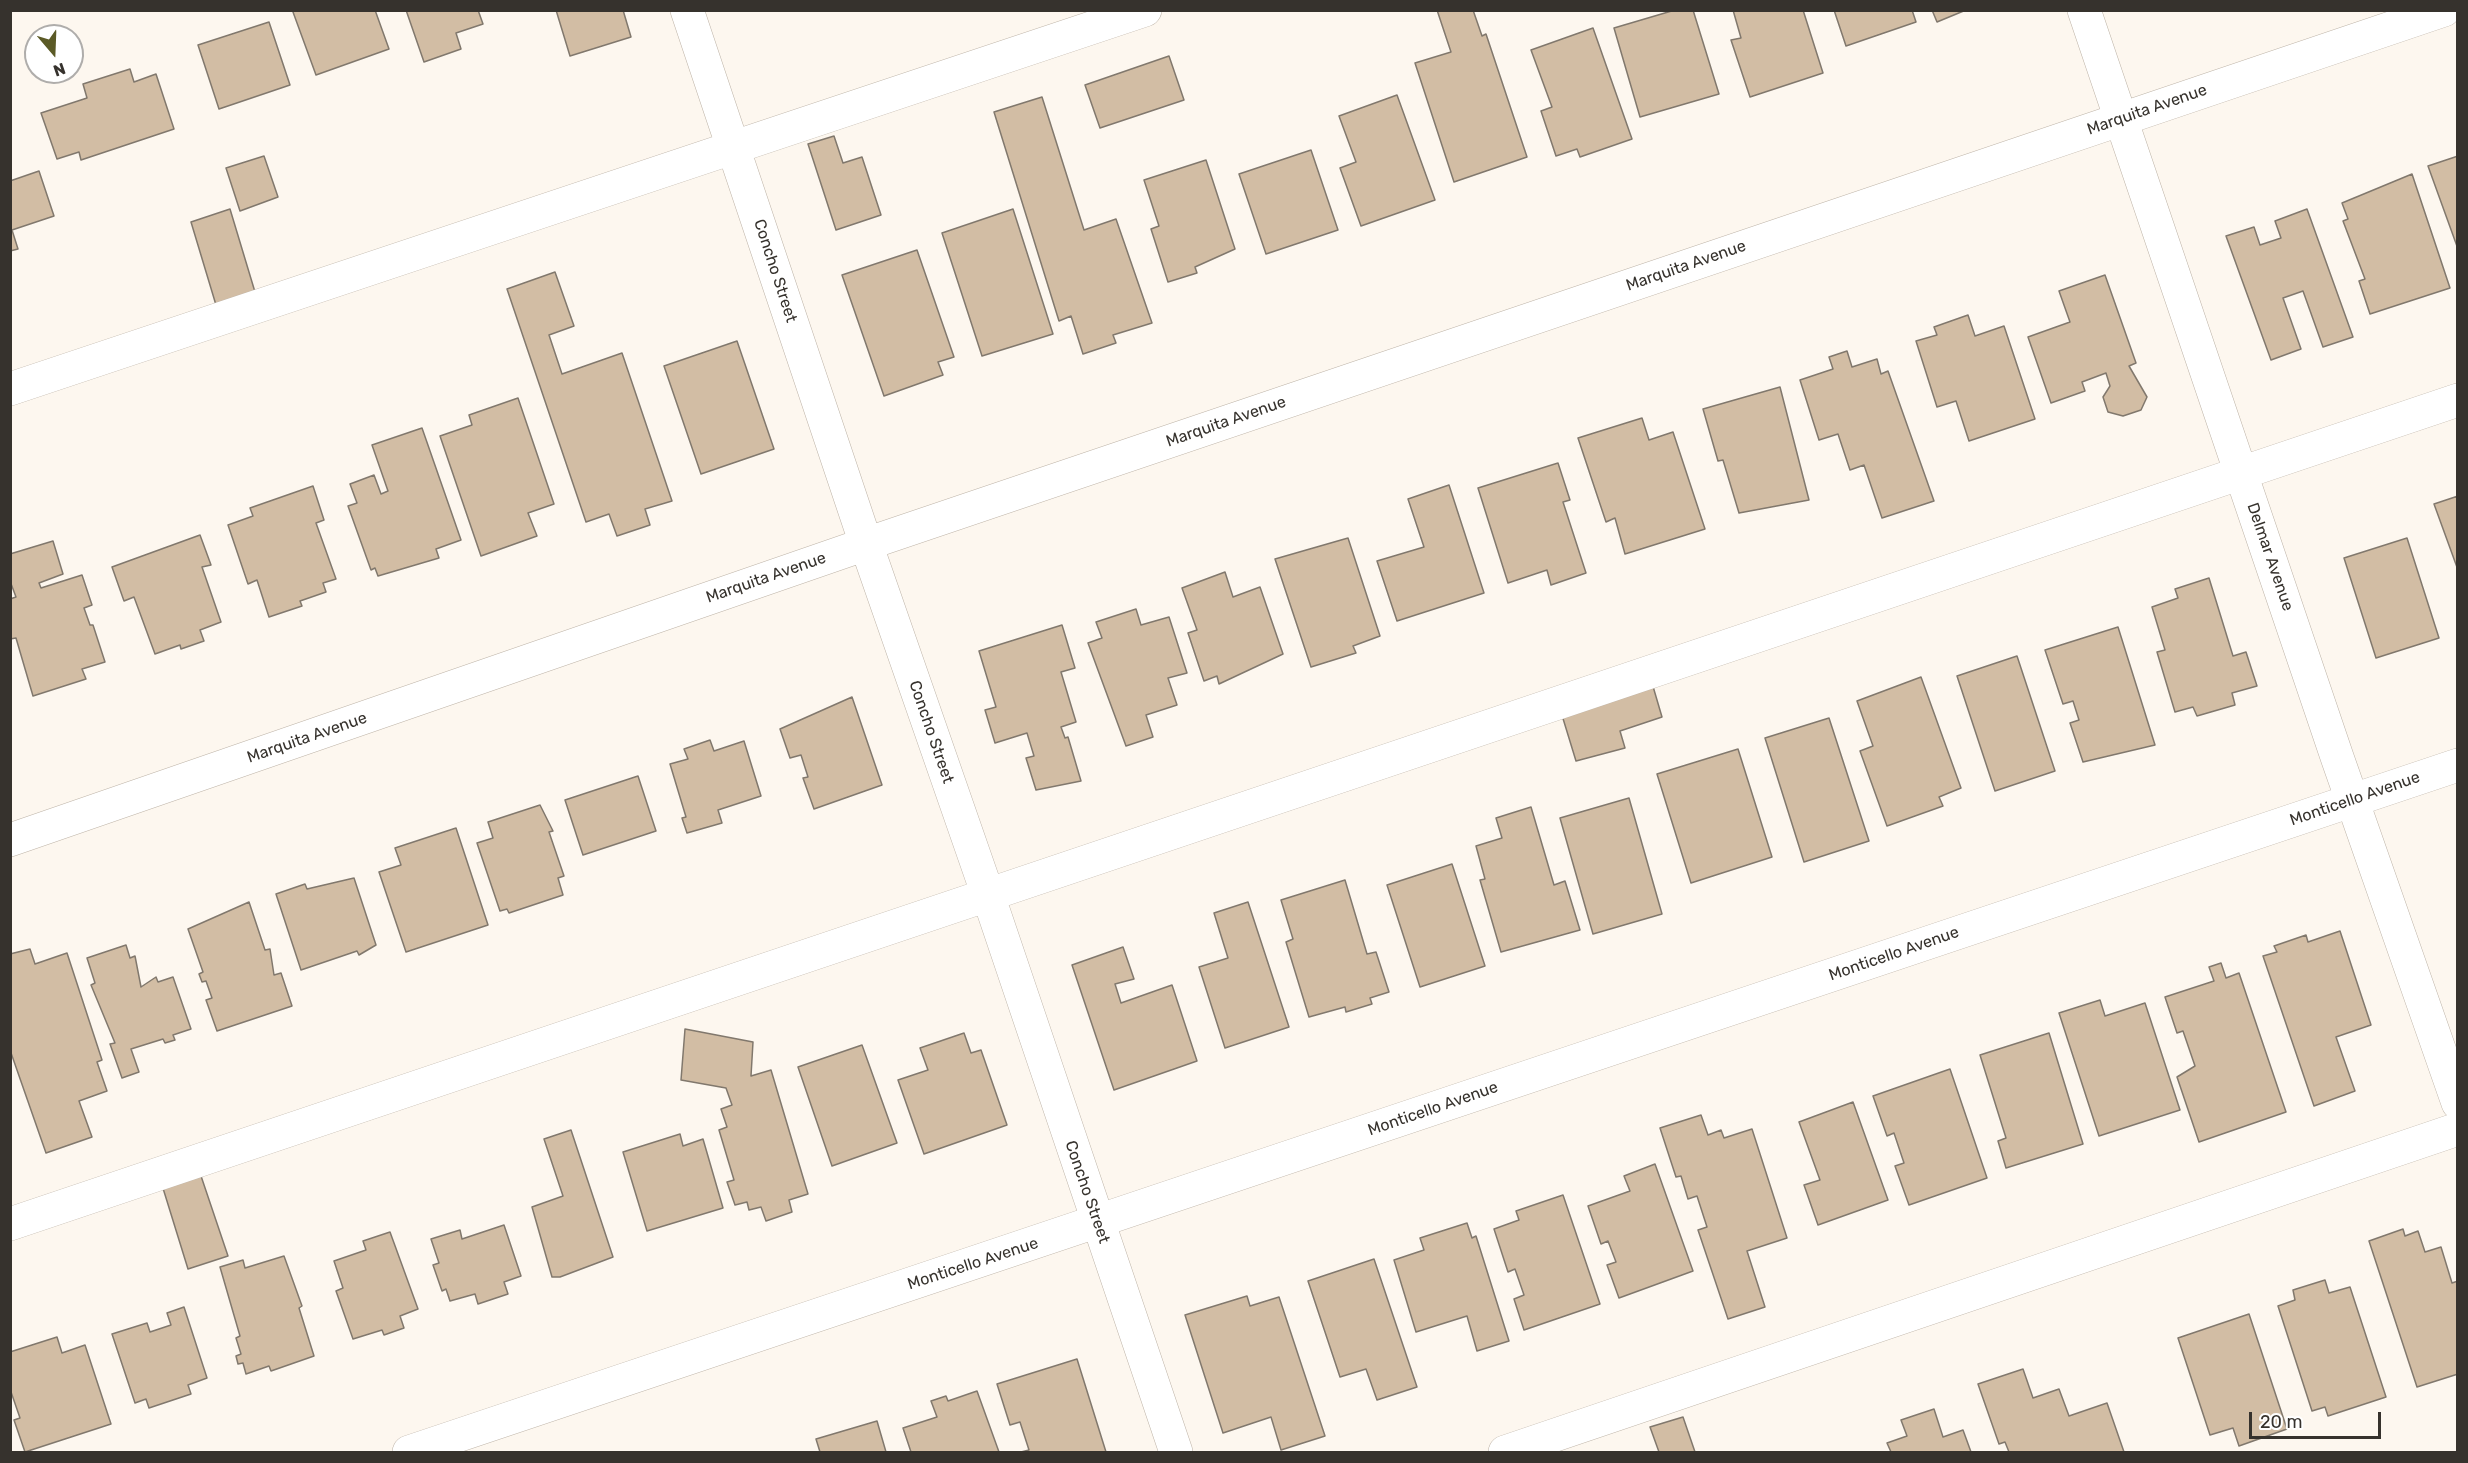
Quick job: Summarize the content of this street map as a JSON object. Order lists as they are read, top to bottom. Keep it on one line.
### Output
{"streets":{"street":["Marquita Avenue","Concho Street","Delmar Avenue","Monticello Avenue"]},"crossings":[["Marquita Avenue","Concho Street"],["Marquita Avenue","Delmar Avenue"],["Concho Street","Monticello Avenue"],["Delmar Avenue","Monticello Avenue"]],"scale_bar":"20 m","north":"bottom"}
